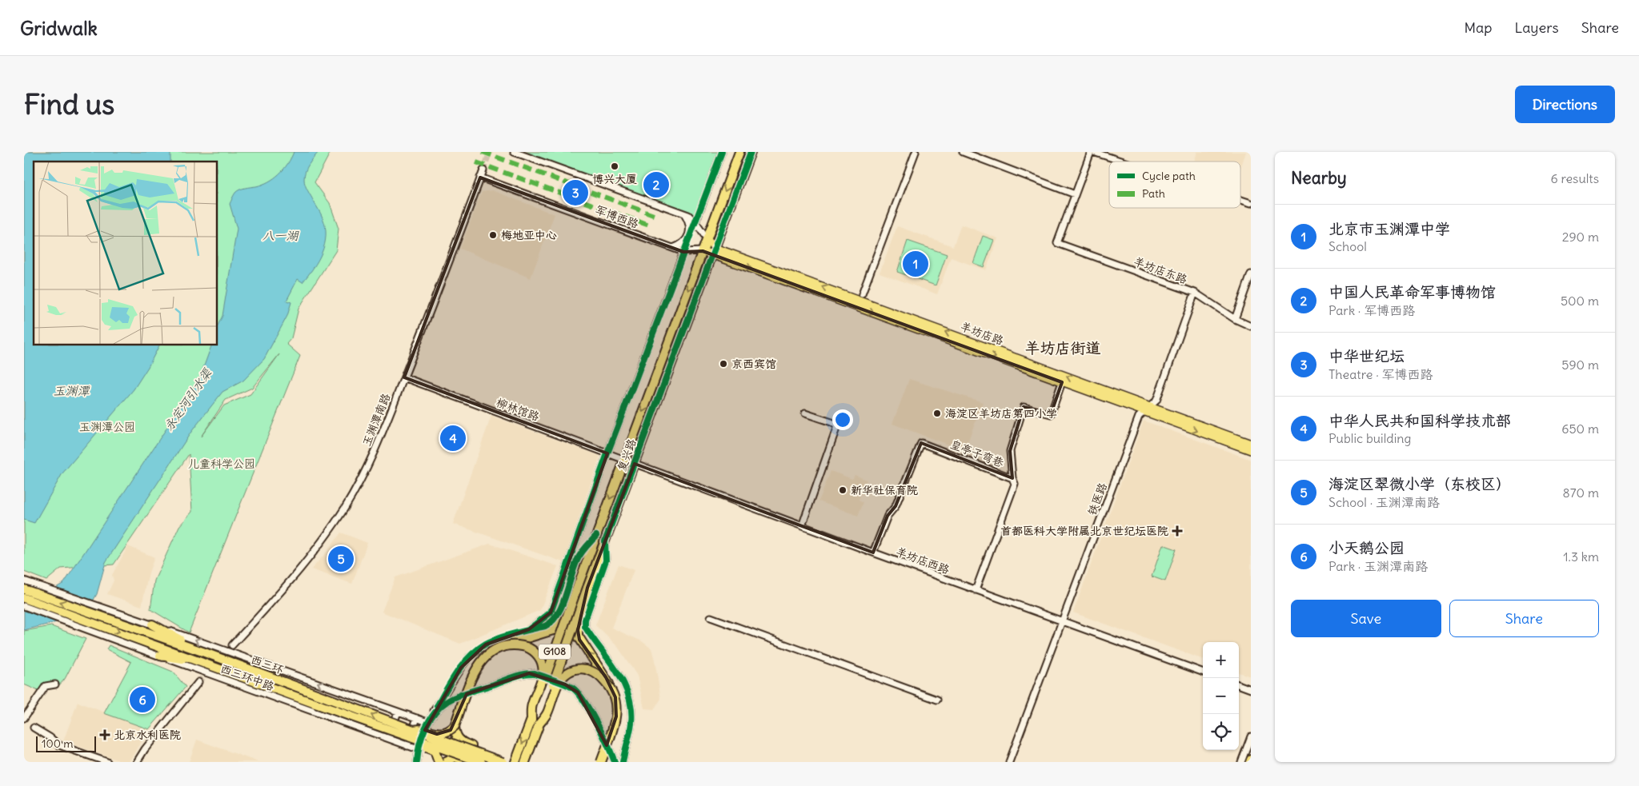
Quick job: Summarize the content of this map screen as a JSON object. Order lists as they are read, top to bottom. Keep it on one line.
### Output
{"streets":{"highway":["复兴路","G108","西三环"],"main road":["羊坊店路"],"street":["军博西路","羊坊店东路","柳林馆路","玉渊潭南路","皇亭子弯巷","铁医路","羊坊店西路","西三环中路"]},"crossings":[["军博西路","玉渊潭南路"],["军博西路","复兴路"],["羊坊店东路","铁医路"],["羊坊店路","皇亭子弯巷"],["羊坊店路","复兴路"],["羊坊店路","铁医路"],["柳林馆路","玉渊潭南路"],["柳林馆路","复兴路"],["柳林馆路","羊坊店西路"],["皇亭子弯巷","羊坊店西路"],["复兴路","羊坊店西路"],["复兴路","西三环中路"],["铁医路","羊坊店西路"],["西三环","西三环中路"]],"districts":["羊坊店街道"],"water":["八一湖","玉渊潭","永定河引水渠"],"parks":["玉渊潭公园","儿童科学公园"],"places":{"other":["博兴大厦","梅地亚中心","京西宾馆","海淀区羊坊店第四小学","新华社保育院"],"health":["首都医科大学附属北京世纪坛医院","北京水利医院"]},"legend":["Cycle path","Path"],"scale_bar":"100 m","page":{"header":"Gridwalk","nav":["Map","Layers","Share"],"buttons":["Directions",["Save","Share"]],"title":"Find us","heading":["Nearby","6 results"],"pins":["2","3","1","4","5","6"],"list":[{"mark":"1","name":"北京市玉渊潭中学","note":"School","value":"290 m"},{"mark":"2","name":"中国人民革命军事博物馆","note":"Park · 军博西路","value":"500 m"},{"mark":"3","name":"中华世纪坛","note":"Theatre · 军博西路","value":"590 m"},{"mark":"4","name":"中华人民共和国科学技术部","note":"Public building","value":"650 m"},{"mark":"5","name":"海淀区翠微小学（东校区）","note":"School · 玉渊潭南路","value":"870 m"},{"mark":"6","name":"小天鹅公园","note":"Park · 玉渊潭南路","value":"1.3 km"}],"map_buttons":["+","−"],"scale":"100 m"}}
